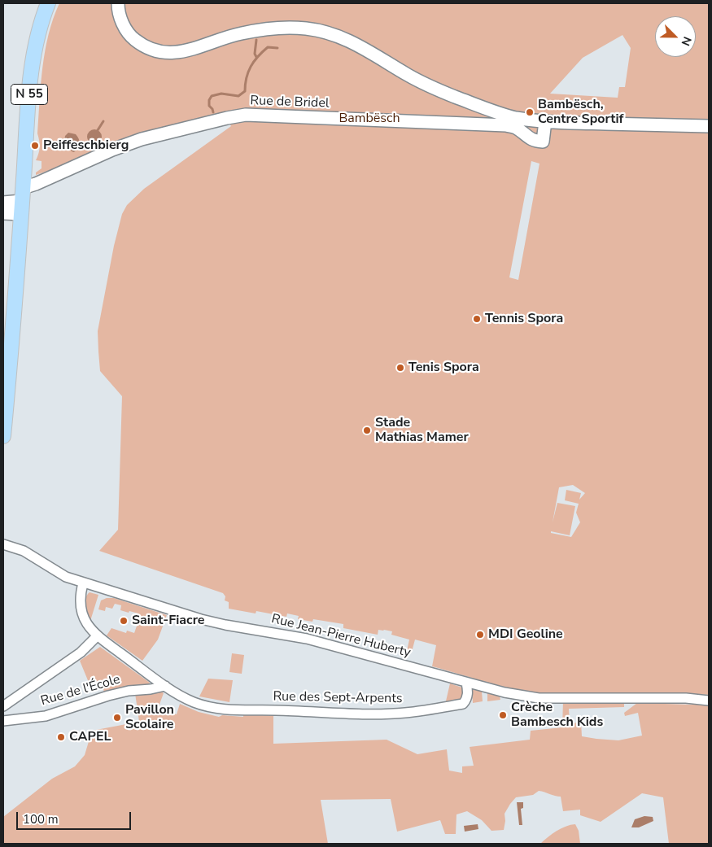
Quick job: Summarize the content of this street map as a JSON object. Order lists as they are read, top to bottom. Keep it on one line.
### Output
{"streets":{"main road":["N 55","Rue de Bridel"],"street":["Rue Jean-Pierre Huberty","Rue de l'École","Rue des Sept-Arpents"]},"crossings":[["N 55","Rue de Bridel"],["Rue Jean-Pierre Huberty","Rue des Sept-Arpents"],["Rue de l'École","Rue des Sept-Arpents"]],"parks":["Bambësch"],"places":["Bambësch, Centre Sportif","Peiffeschbierg","Tennis Spora","Tenis Spora","Stade Mathias Mamer","Saint-Fiacre","MDI Geoline","Crèche Bambesch Kids","Pavillon Scolaire","CAPEL"],"scale_bar":"100 m","north":"bottom right"}
